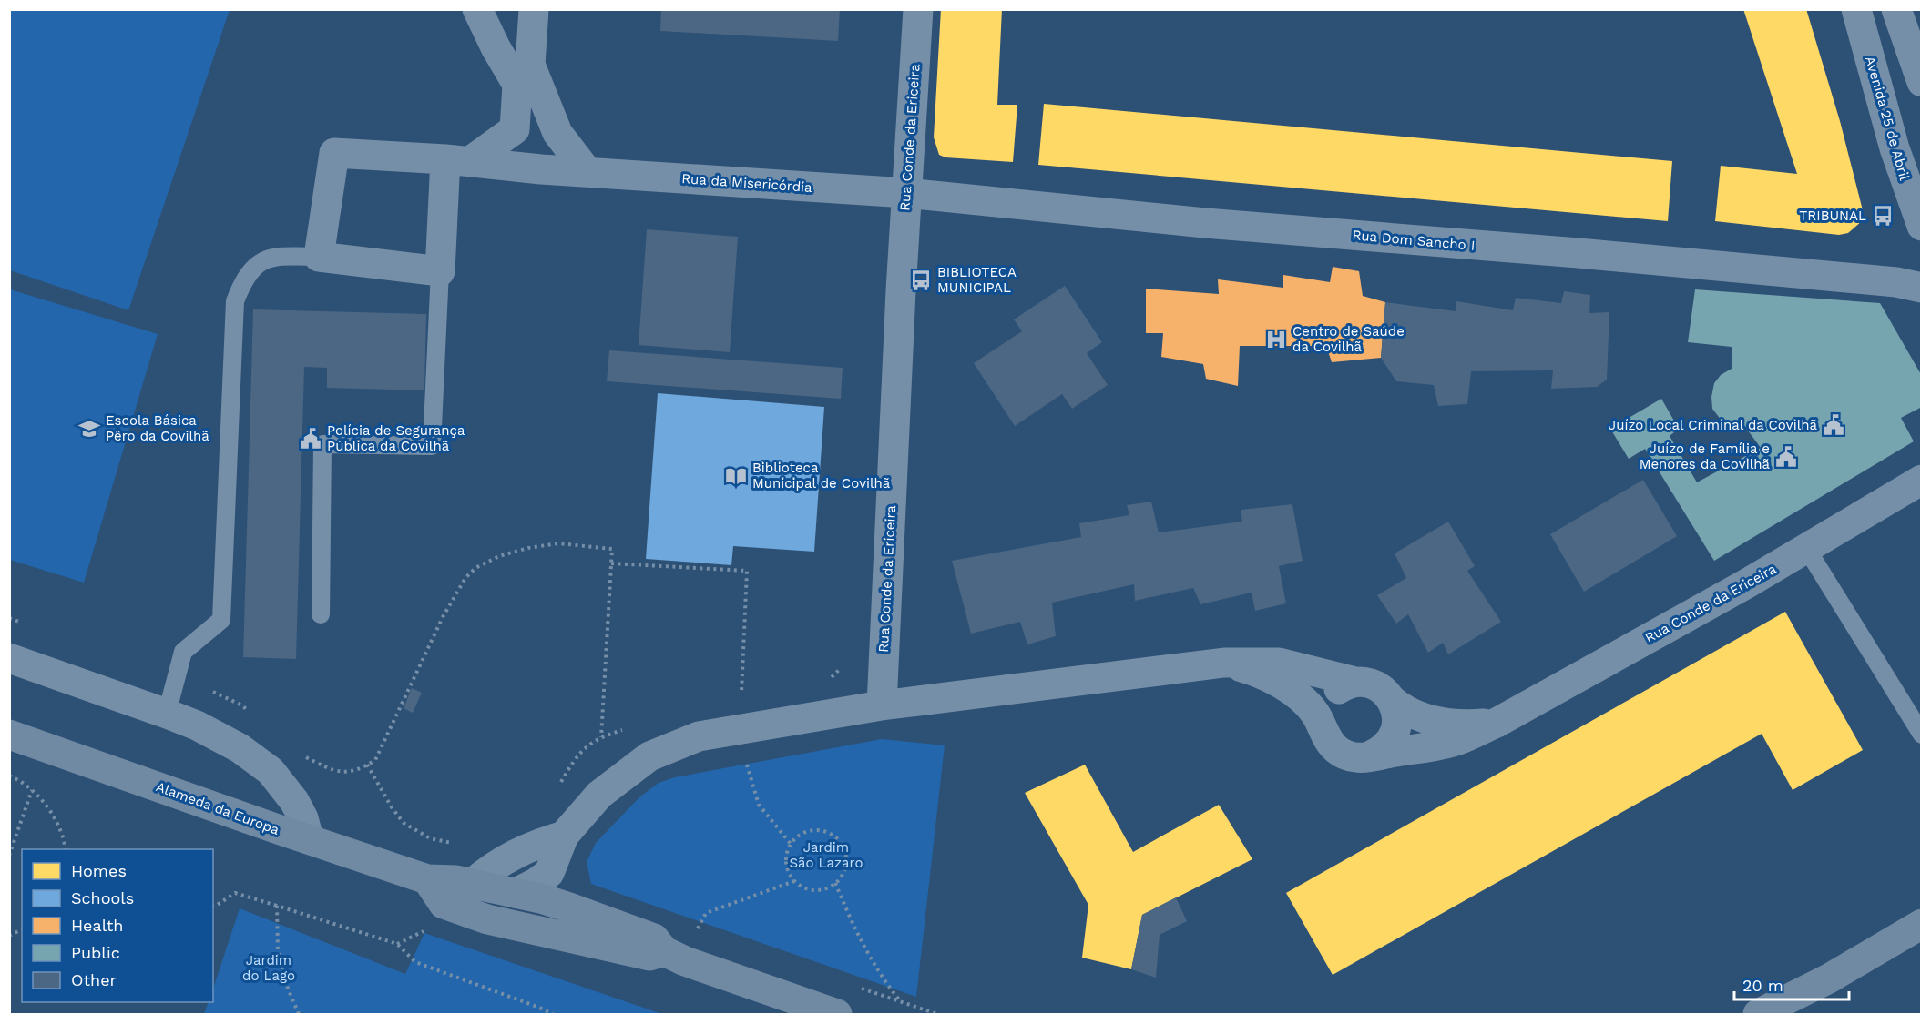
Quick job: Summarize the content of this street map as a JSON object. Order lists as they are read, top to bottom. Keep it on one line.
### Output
{"streets":{"main road":["Alameda da Europa"],"street":["Avenida 25 de Abril","Rua Conde da Ericeira","Rua da Misericórdia","Rua Dom Sancho I"]},"crossings":[["Rua Conde da Ericeira","Rua da Misericórdia"],["Rua Conde da Ericeira","Rua Dom Sancho I"],["Rua da Misericórdia","Rua Dom Sancho I"]],"parks":["Jardim São Lazaro","Jardim do Lago"],"places":{"bus stop":["TRIBUNAL","BIBLIOTECA MUNICIPAL"],"hospital":["Centro de Saúde da Covilhã"],"public building":["Juízo Local Criminal da Covilhã","Polícia de Segurança Pública da Covilhã","Juízo de Família e Menores da Covilhã"],"school or university":["Escola Básica Pêro da Covilhã"],"library":["Biblioteca Municipal de Covilhã"]},"legend":["Homes","Schools","Health","Public","Other"],"scale_bar":"20 m"}
